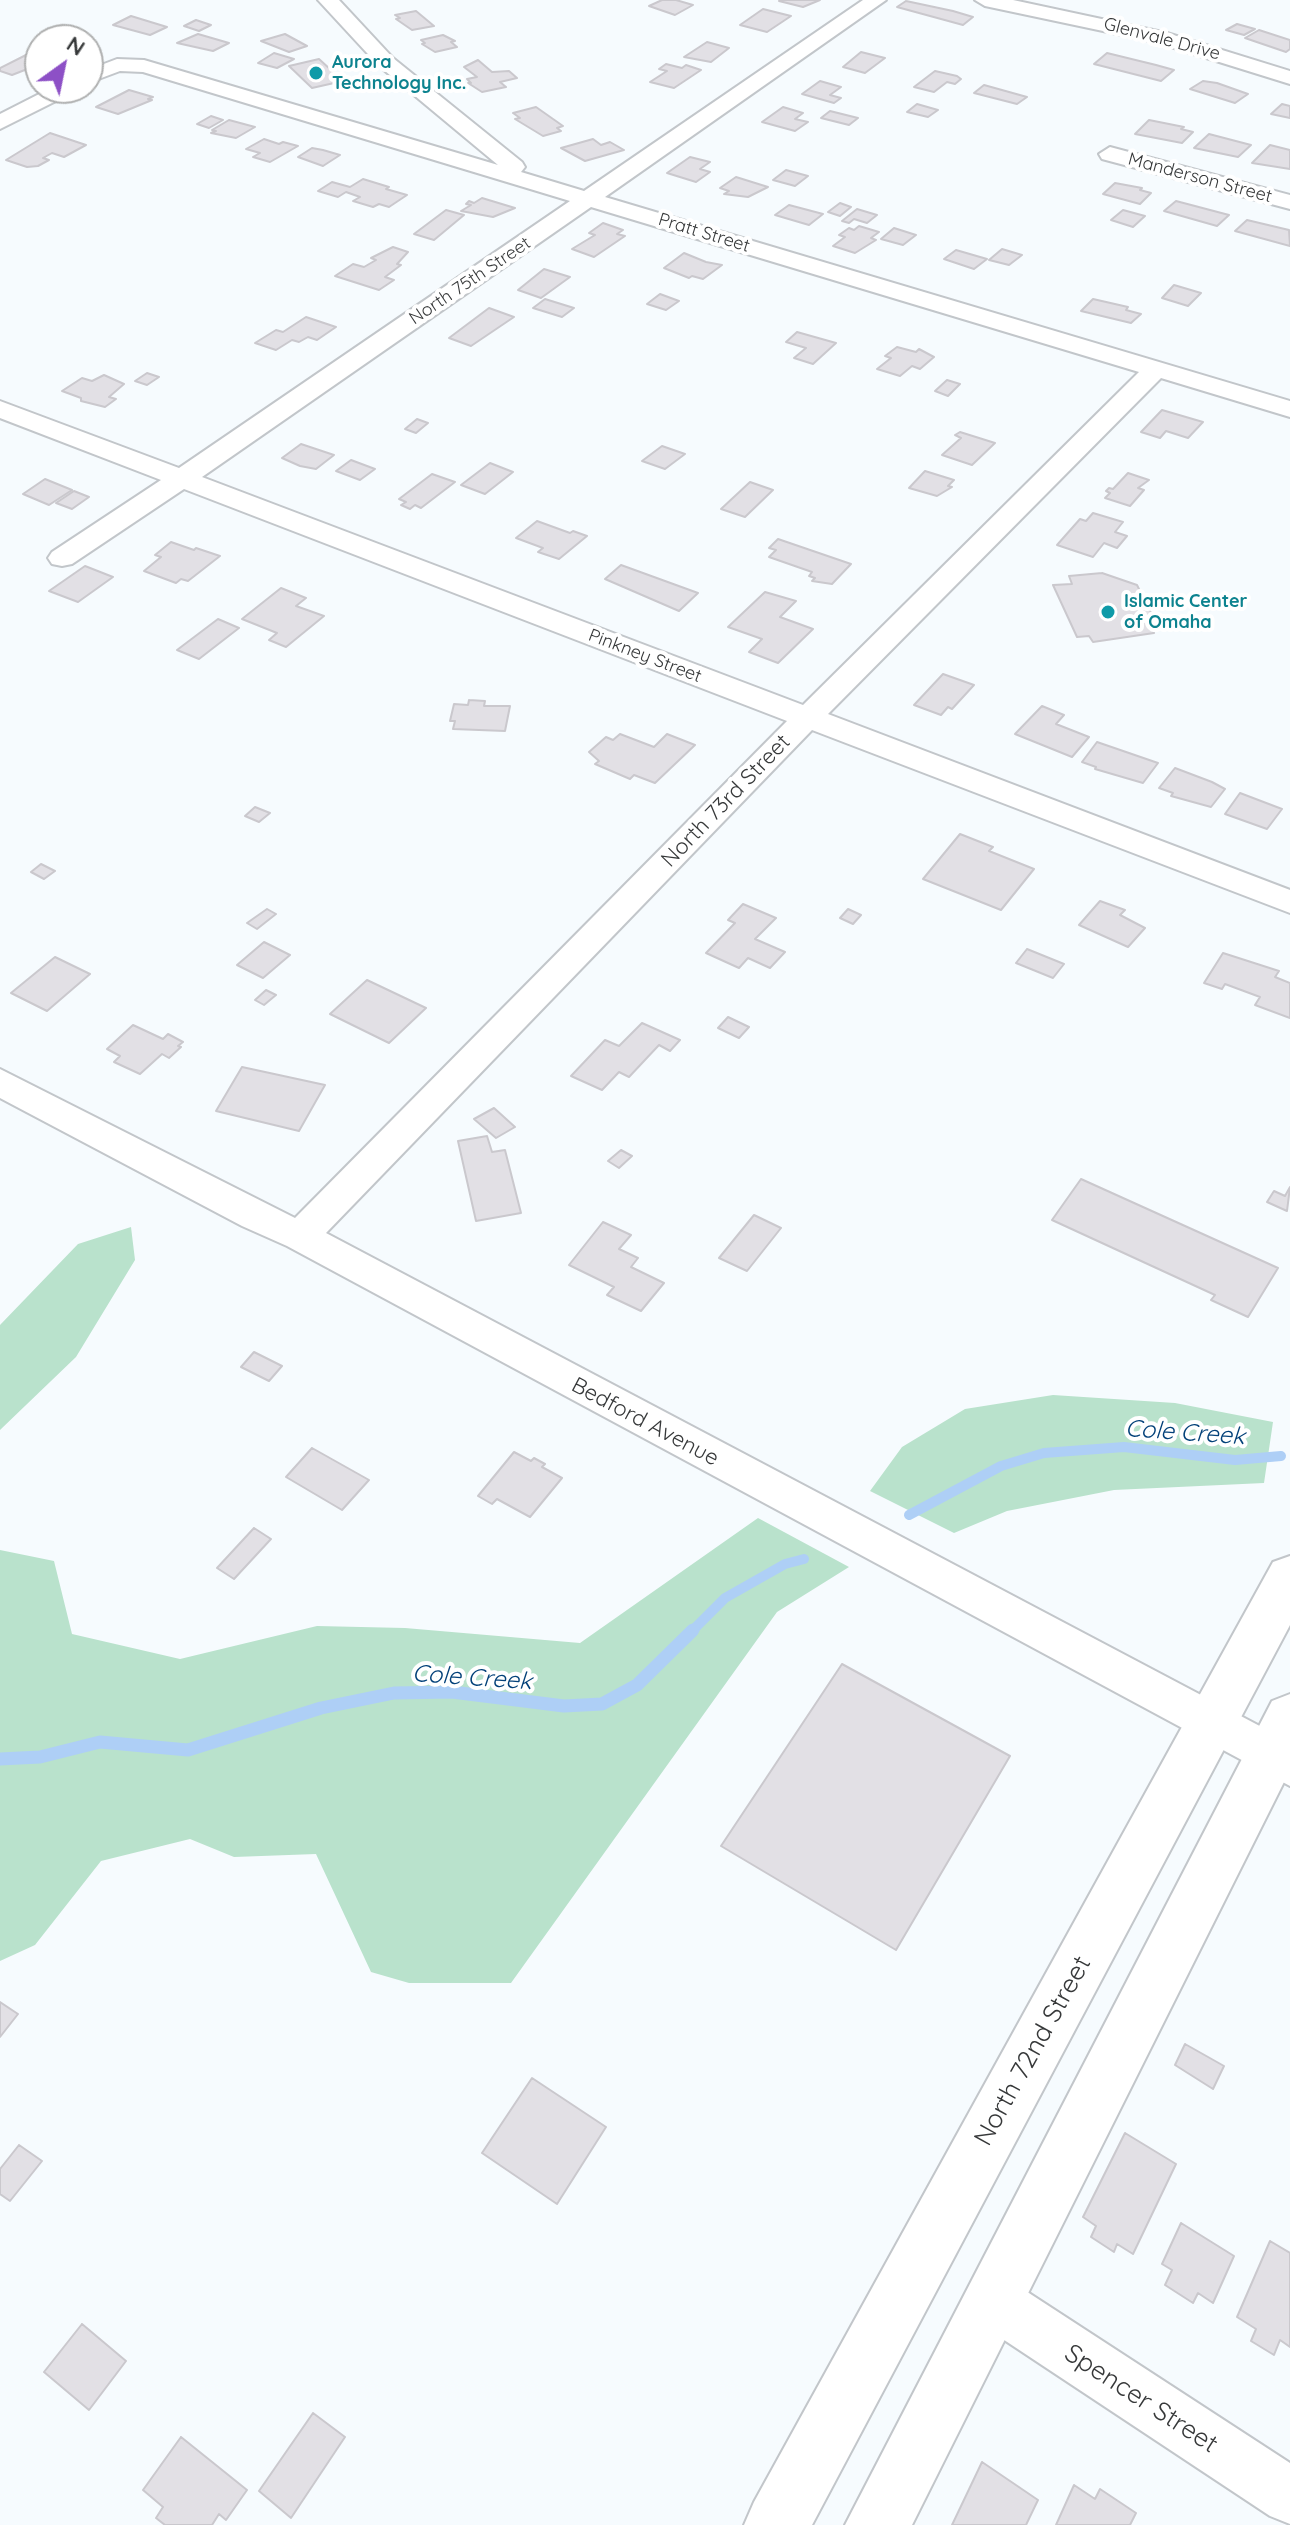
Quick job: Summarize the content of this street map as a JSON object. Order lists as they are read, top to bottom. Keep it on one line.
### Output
{"streets":{"main road":["North 72nd Street"],"street":["Glenvale Drive","Manderson Street","Pratt Street","North 75th Street","Pinkney Street","North 73rd Street","Bedford Avenue","Spencer Street"]},"crossings":[["Pratt Street","North 75th Street"],["Pratt Street","North 73rd Street"],["North 75th Street","Pinkney Street"],["Pinkney Street","North 73rd Street"],["North 73rd Street","Bedford Avenue"],["Bedford Avenue","North 72nd Street"]],"water":["Cole Creek"],"places":["Aurora Technology Inc.","Islamic Center of Omaha"],"north":"top right"}
